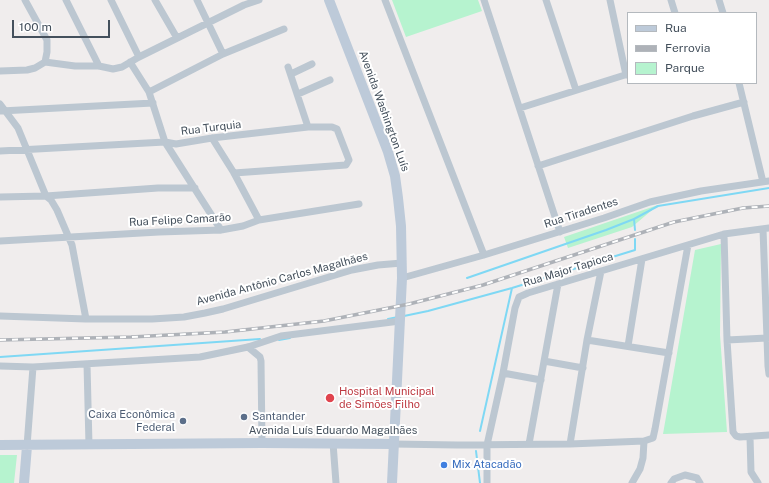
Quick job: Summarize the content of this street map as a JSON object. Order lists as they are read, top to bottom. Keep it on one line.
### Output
{"streets":{"main road":["Avenida Washington Luís","Avenida Luís Eduardo Magalhães"],"street":["Rua Turquia","Rua Tiradentes","Rua Felipe Camarão","Rua Major Tapioca","Avenida Antônio Carlos Magalhães"]},"crossings":[["Avenida Washington Luís","Rua Tiradentes"],["Avenida Washington Luís","Avenida Antônio Carlos Magalhães"],["Avenida Washington Luís","Avenida Luís Eduardo Magalhães"],["Rua Major Tapioca","Avenida Luís Eduardo Magalhães"]],"places":["Hospital Municipal de Simões Filho","Santander","Caixa Econômica Federal","Mix Atacadão"],"legend":["Rua","Ferrovia","Parque"],"scale_bar":"100 m"}
